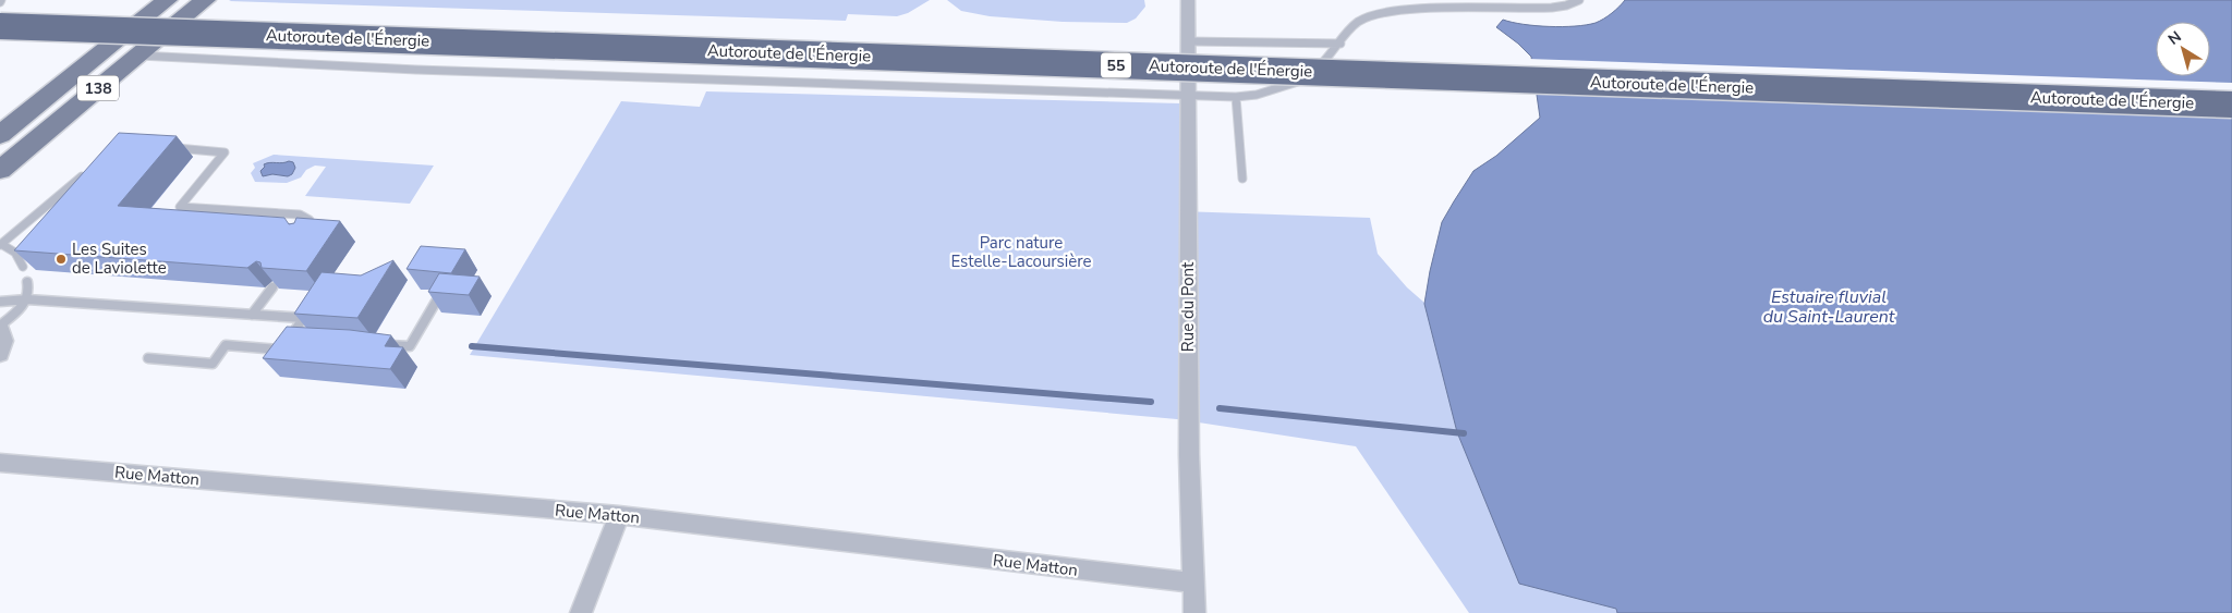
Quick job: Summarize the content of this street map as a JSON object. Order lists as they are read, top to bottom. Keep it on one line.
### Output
{"streets":{"highway":["Autoroute de l'Énergie","55"],"main road":["138"],"street":["Rue du Pont","Rue Matton"]},"crossings":[["Rue du Pont","Rue Matton"]],"water":["Estuaire fluvial du Saint-Laurent"],"parks":["Parc nature Estelle-Lacoursière"],"places":["Les Suites de Laviolette"],"north":"top left"}
